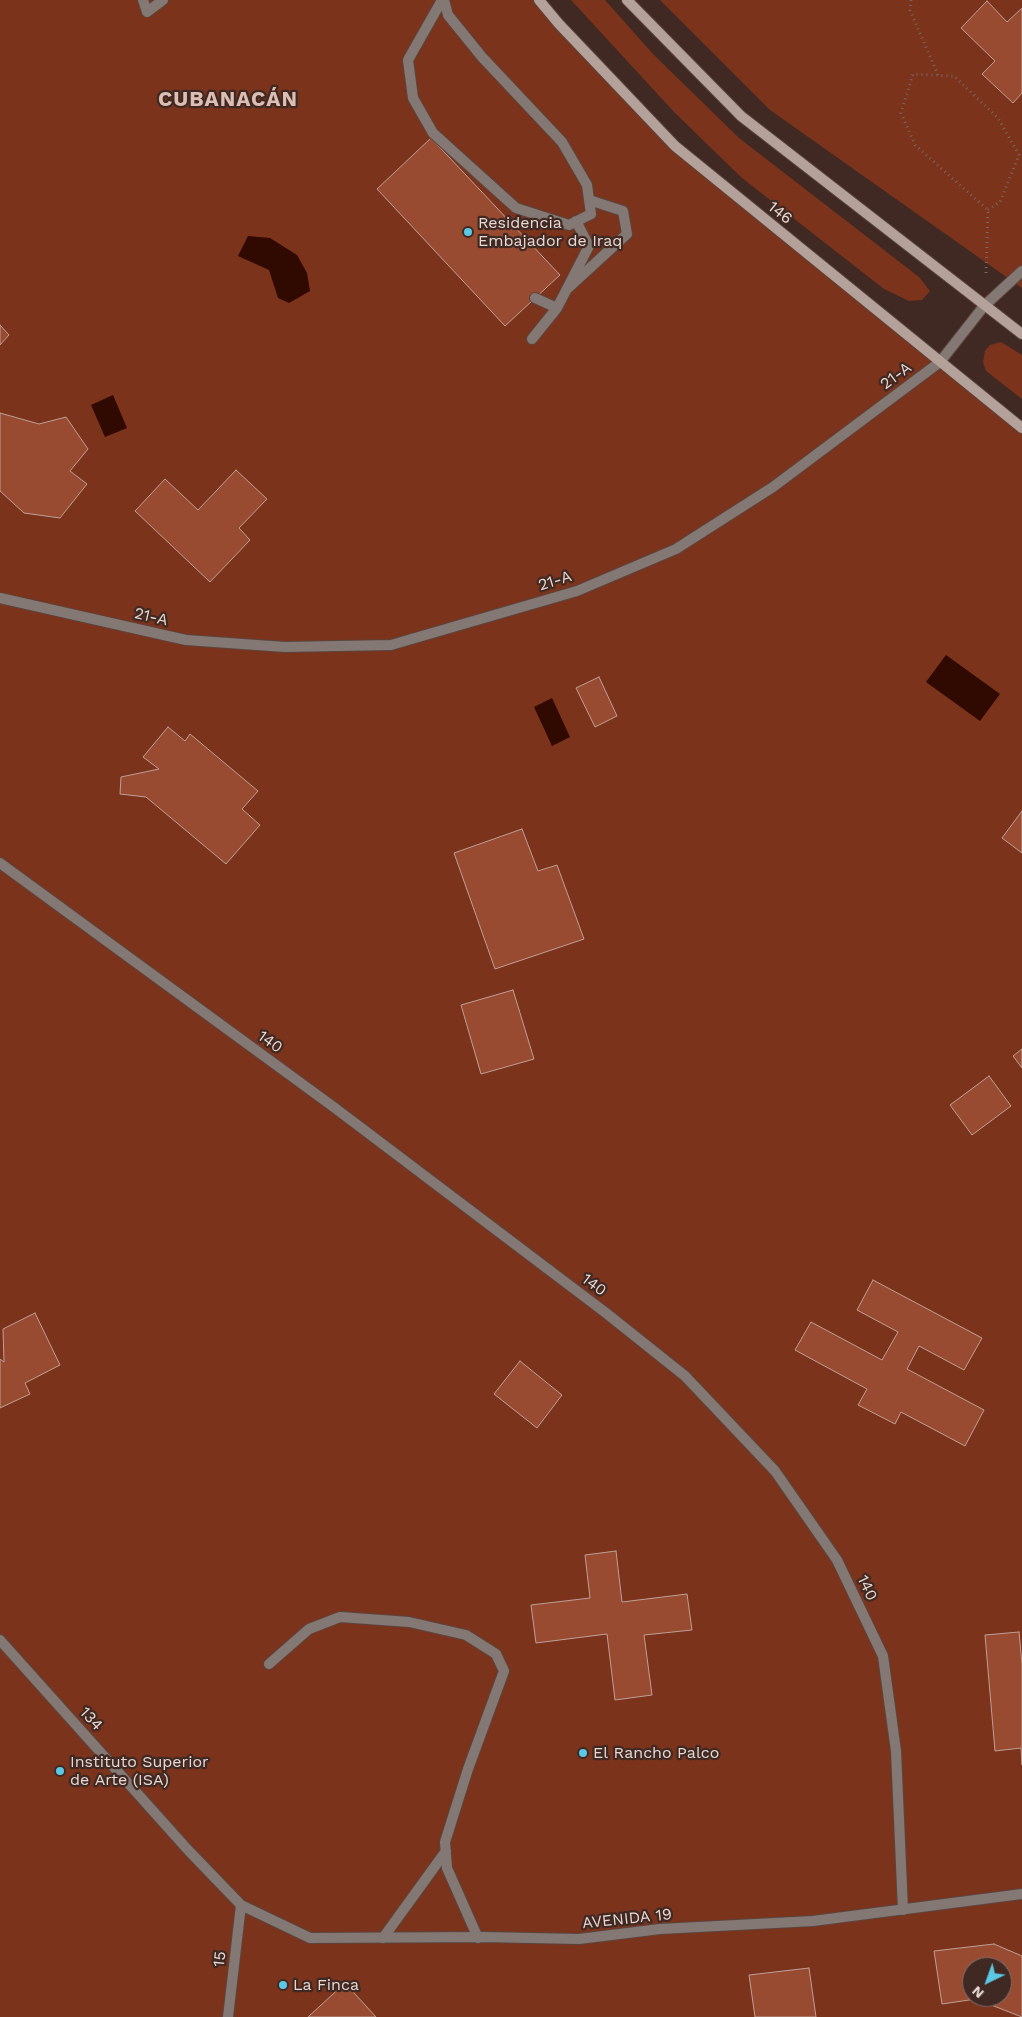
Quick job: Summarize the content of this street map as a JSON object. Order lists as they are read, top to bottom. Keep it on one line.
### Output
{"streets":{"main road":["146"],"street":["21-A","140","134","AVENIDA 19","15"]},"crossings":[["146","21-A"],["140","AVENIDA 19"],["134","AVENIDA 19"],["134","15"],["AVENIDA 19","15"]],"districts":["CUBANACÁN"],"places":["Residencia Embajador de Iraq","El Rancho Palco","Instituto Superior de Arte (ISA)","La Finca"],"north":"bottom left"}
